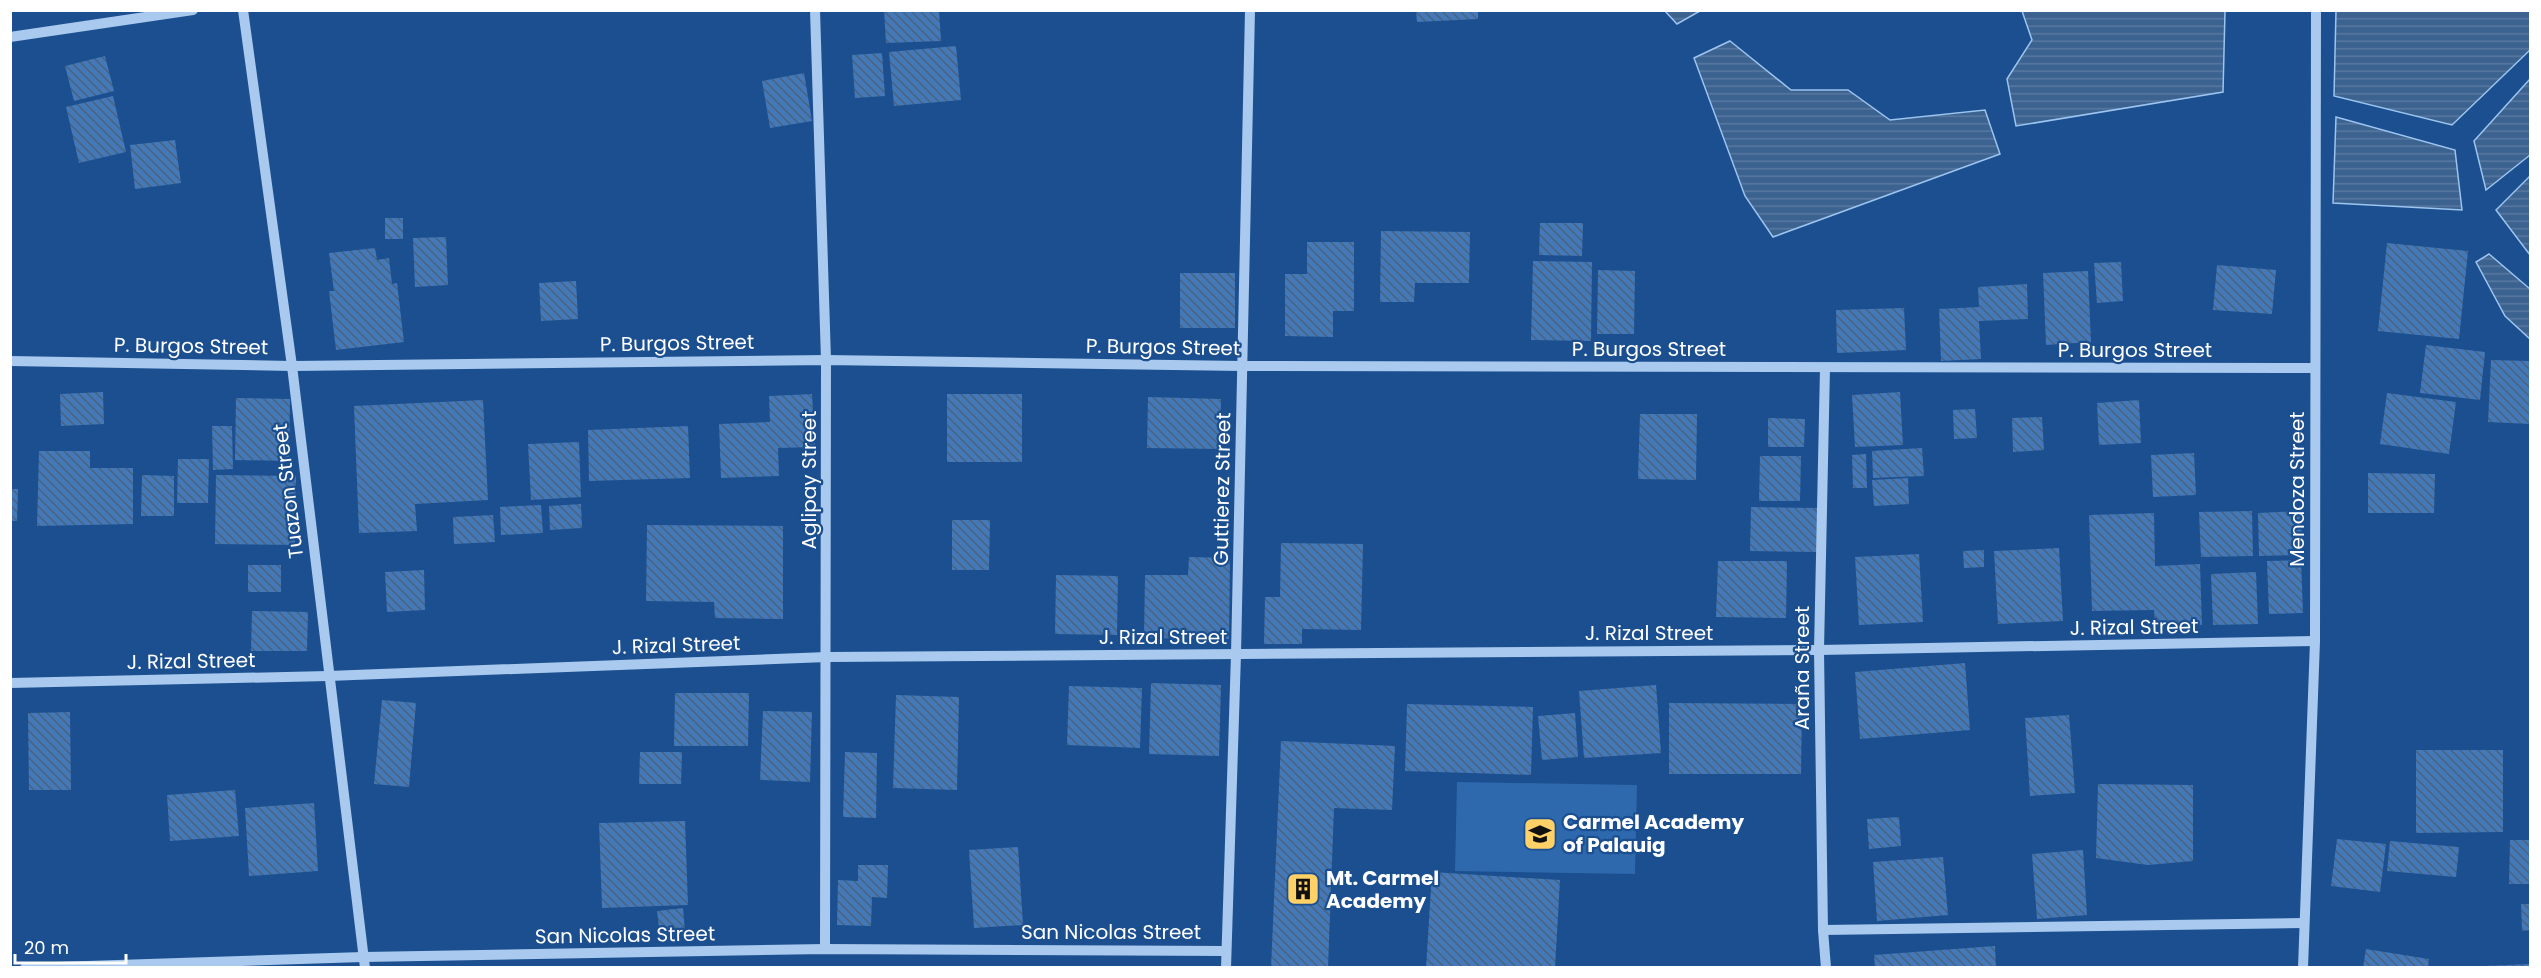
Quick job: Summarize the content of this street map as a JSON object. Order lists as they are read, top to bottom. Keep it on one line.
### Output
{"streets":{"street":["P. Burgos Street","Aglipay Street","Guttierez Street","Mendoza Street","Tuazon Street","J. Rizal Street","Araña Street","San Nicolas Street"]},"crossings":[["P. Burgos Street","Aglipay Street"],["P. Burgos Street","Guttierez Street"],["P. Burgos Street","Mendoza Street"],["P. Burgos Street","Tuazon Street"],["P. Burgos Street","Araña Street"],["Aglipay Street","J. Rizal Street"],["Aglipay Street","San Nicolas Street"],["Guttierez Street","J. Rizal Street"],["Guttierez Street","San Nicolas Street"],["Mendoza Street","J. Rizal Street"],["Tuazon Street","J. Rizal Street"],["Tuazon Street","San Nicolas Street"],["J. Rizal Street","Araña Street"]],"places":{"school or university":["Carmel Academy of Palauig"],"building":["Mt. Carmel Academy"]},"scale_bar":"20 m"}
